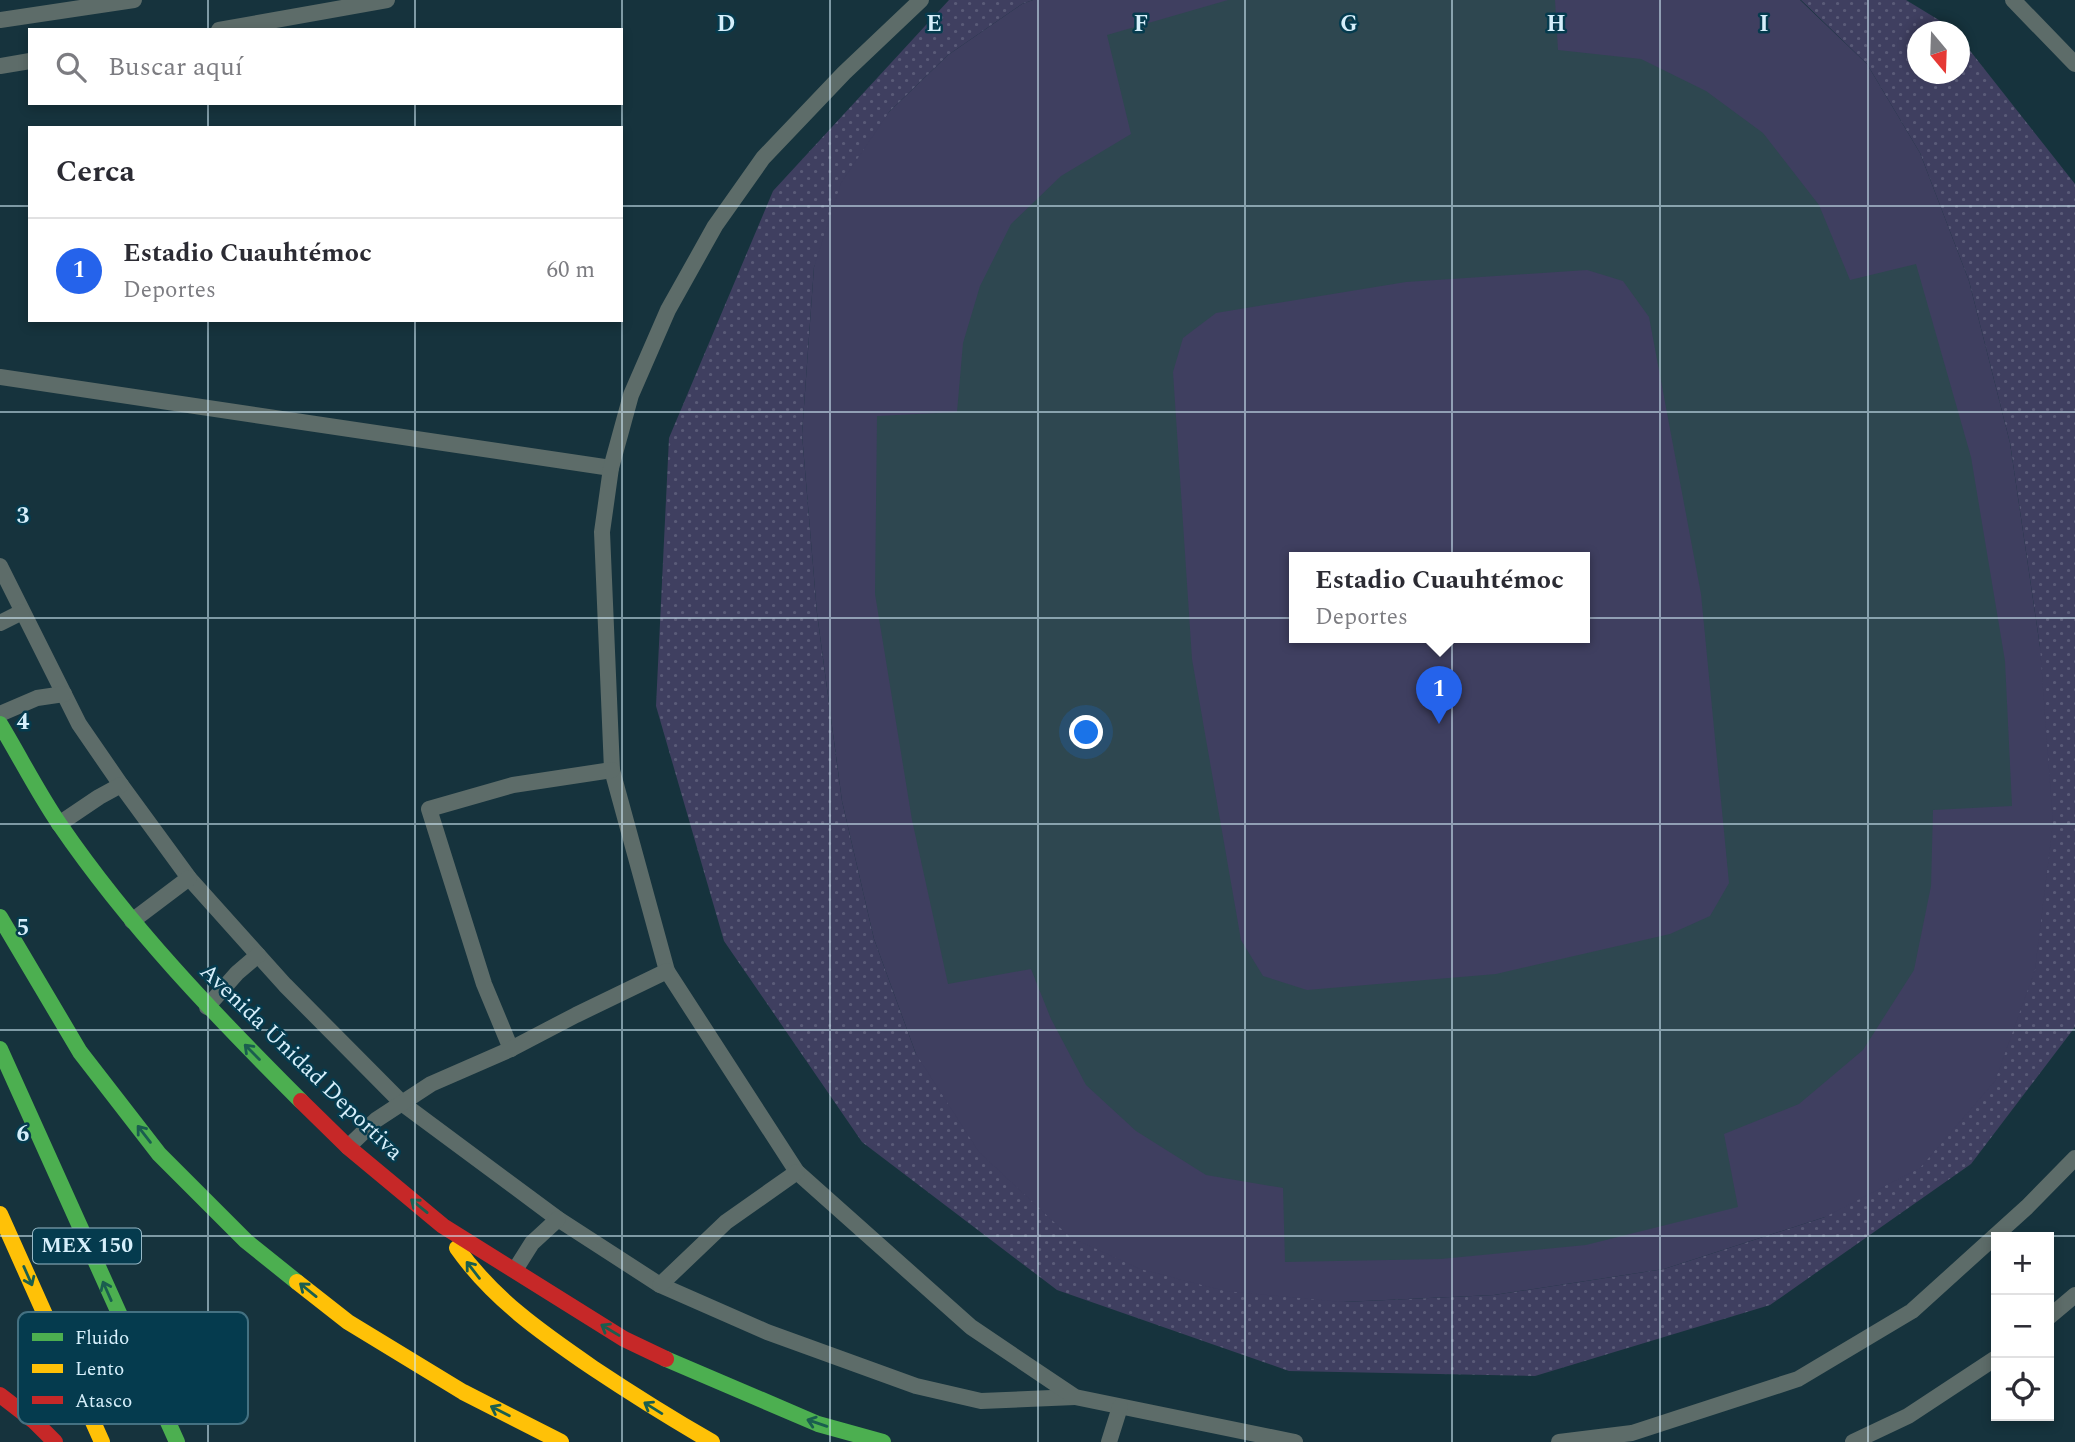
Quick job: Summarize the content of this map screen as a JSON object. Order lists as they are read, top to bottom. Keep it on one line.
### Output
{"streets":{"main road":["Avenida Unidad Deportiva","MEX 150"]},"legend":["Fluido","Lento","Atasco"],"north":"bottom","page":{"search":"Buscar aquí","heading":"Cerca","list":[{"mark":"1","name":"Estadio Cuauhtémoc","note":"Deportes","value":"60 m"}],"popup":["Estadio Cuauhtémoc","Deportes"],"pins":"1","map_buttons":["+","−"]},"grid":{"columns":["D","E","F","G","H","I"],"rows":["3","4","5","6"]}}
